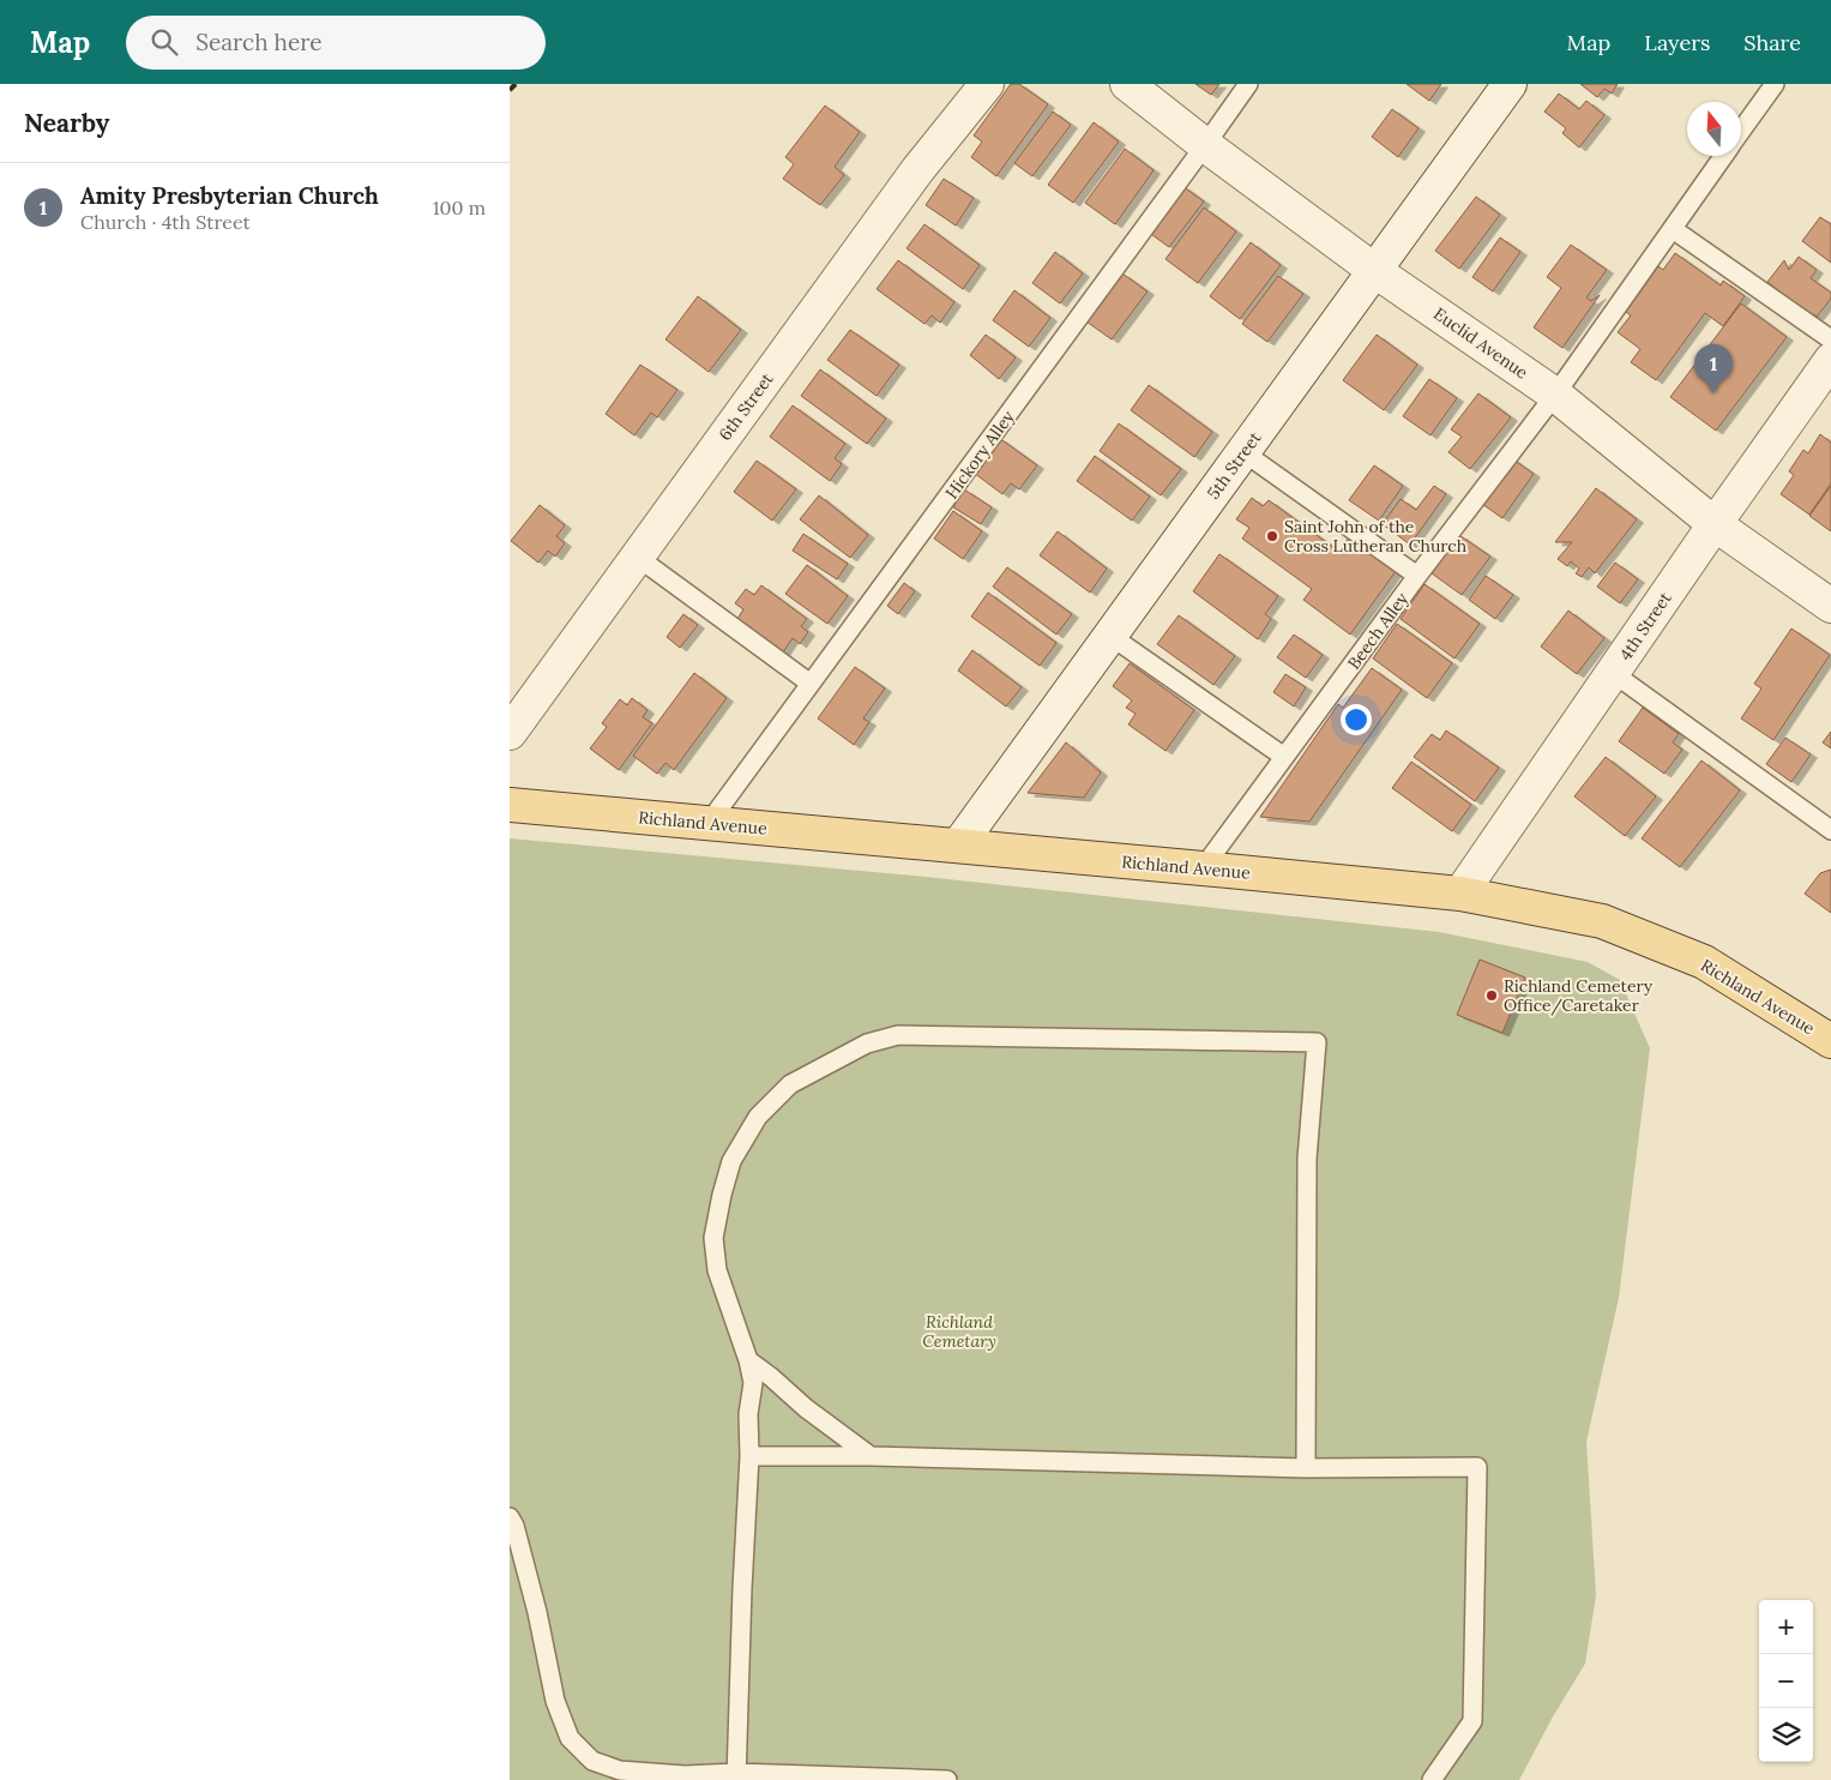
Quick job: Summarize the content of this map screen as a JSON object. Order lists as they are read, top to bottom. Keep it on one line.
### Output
{"streets":{"main road":["Richland Avenue"],"street":["Euclid Avenue","6th Street","5th Street","4th Street"],"lane":["Hickory Alley","Beech Alley"]},"crossings":[["Euclid Avenue","Hickory Alley"],["Euclid Avenue","5th Street"],["Euclid Avenue","4th Street"],["Euclid Avenue","Beech Alley"],["Hickory Alley","Richland Avenue"],["5th Street","Richland Avenue"],["4th Street","Richland Avenue"],["Beech Alley","Richland Avenue"]],"parks":["Richland Cemetary"],"places":["Saint John of the Cross Lutheran Church","Richland Cemetery Office/Caretaker"],"north":"top","page":{"header":"Map","search":"Search here","nav":["Map","Layers","Share"],"heading":"Nearby","list":[{"mark":"1","name":"Amity Presbyterian Church","note":"Church · 4th Street","value":"100 m"}],"pins":"1","map_buttons":["+","−"]}}
